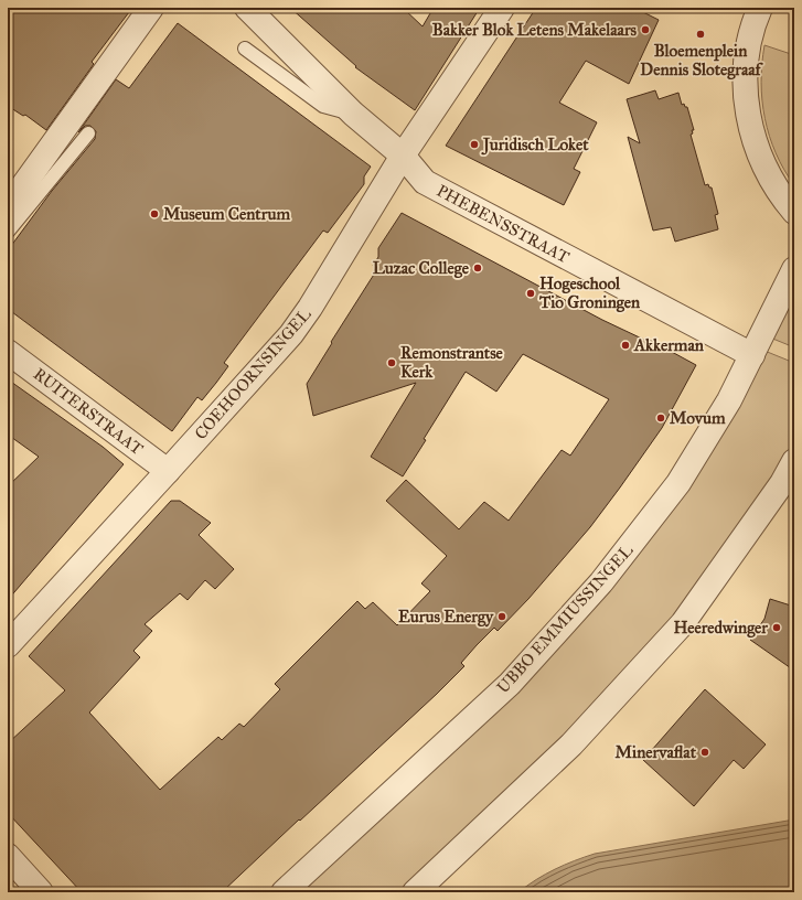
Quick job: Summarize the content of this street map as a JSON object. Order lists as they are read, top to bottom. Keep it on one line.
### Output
{"streets":{"street":["PHEBENSSTRAAT","COEHOORNSINGEL","RUITERSTRAAT","UBBO EMMIUSSINGEL"]},"crossings":[["PHEBENSSTRAAT","COEHOORNSINGEL"],["PHEBENSSTRAAT","UBBO EMMIUSSINGEL"],["COEHOORNSINGEL","RUITERSTRAAT"]],"places":["Bakker Blok Letens Makelaars","Bloemenplein Dennis Slotegraaf","Juridisch Loket","Museum Centrum","Luzac College","Hogeschool Tio Groningen","Akkerman","Remonstrantse Kerk","Movum","Eurus Energy","Heeredwinger","Minervaflat"]}
